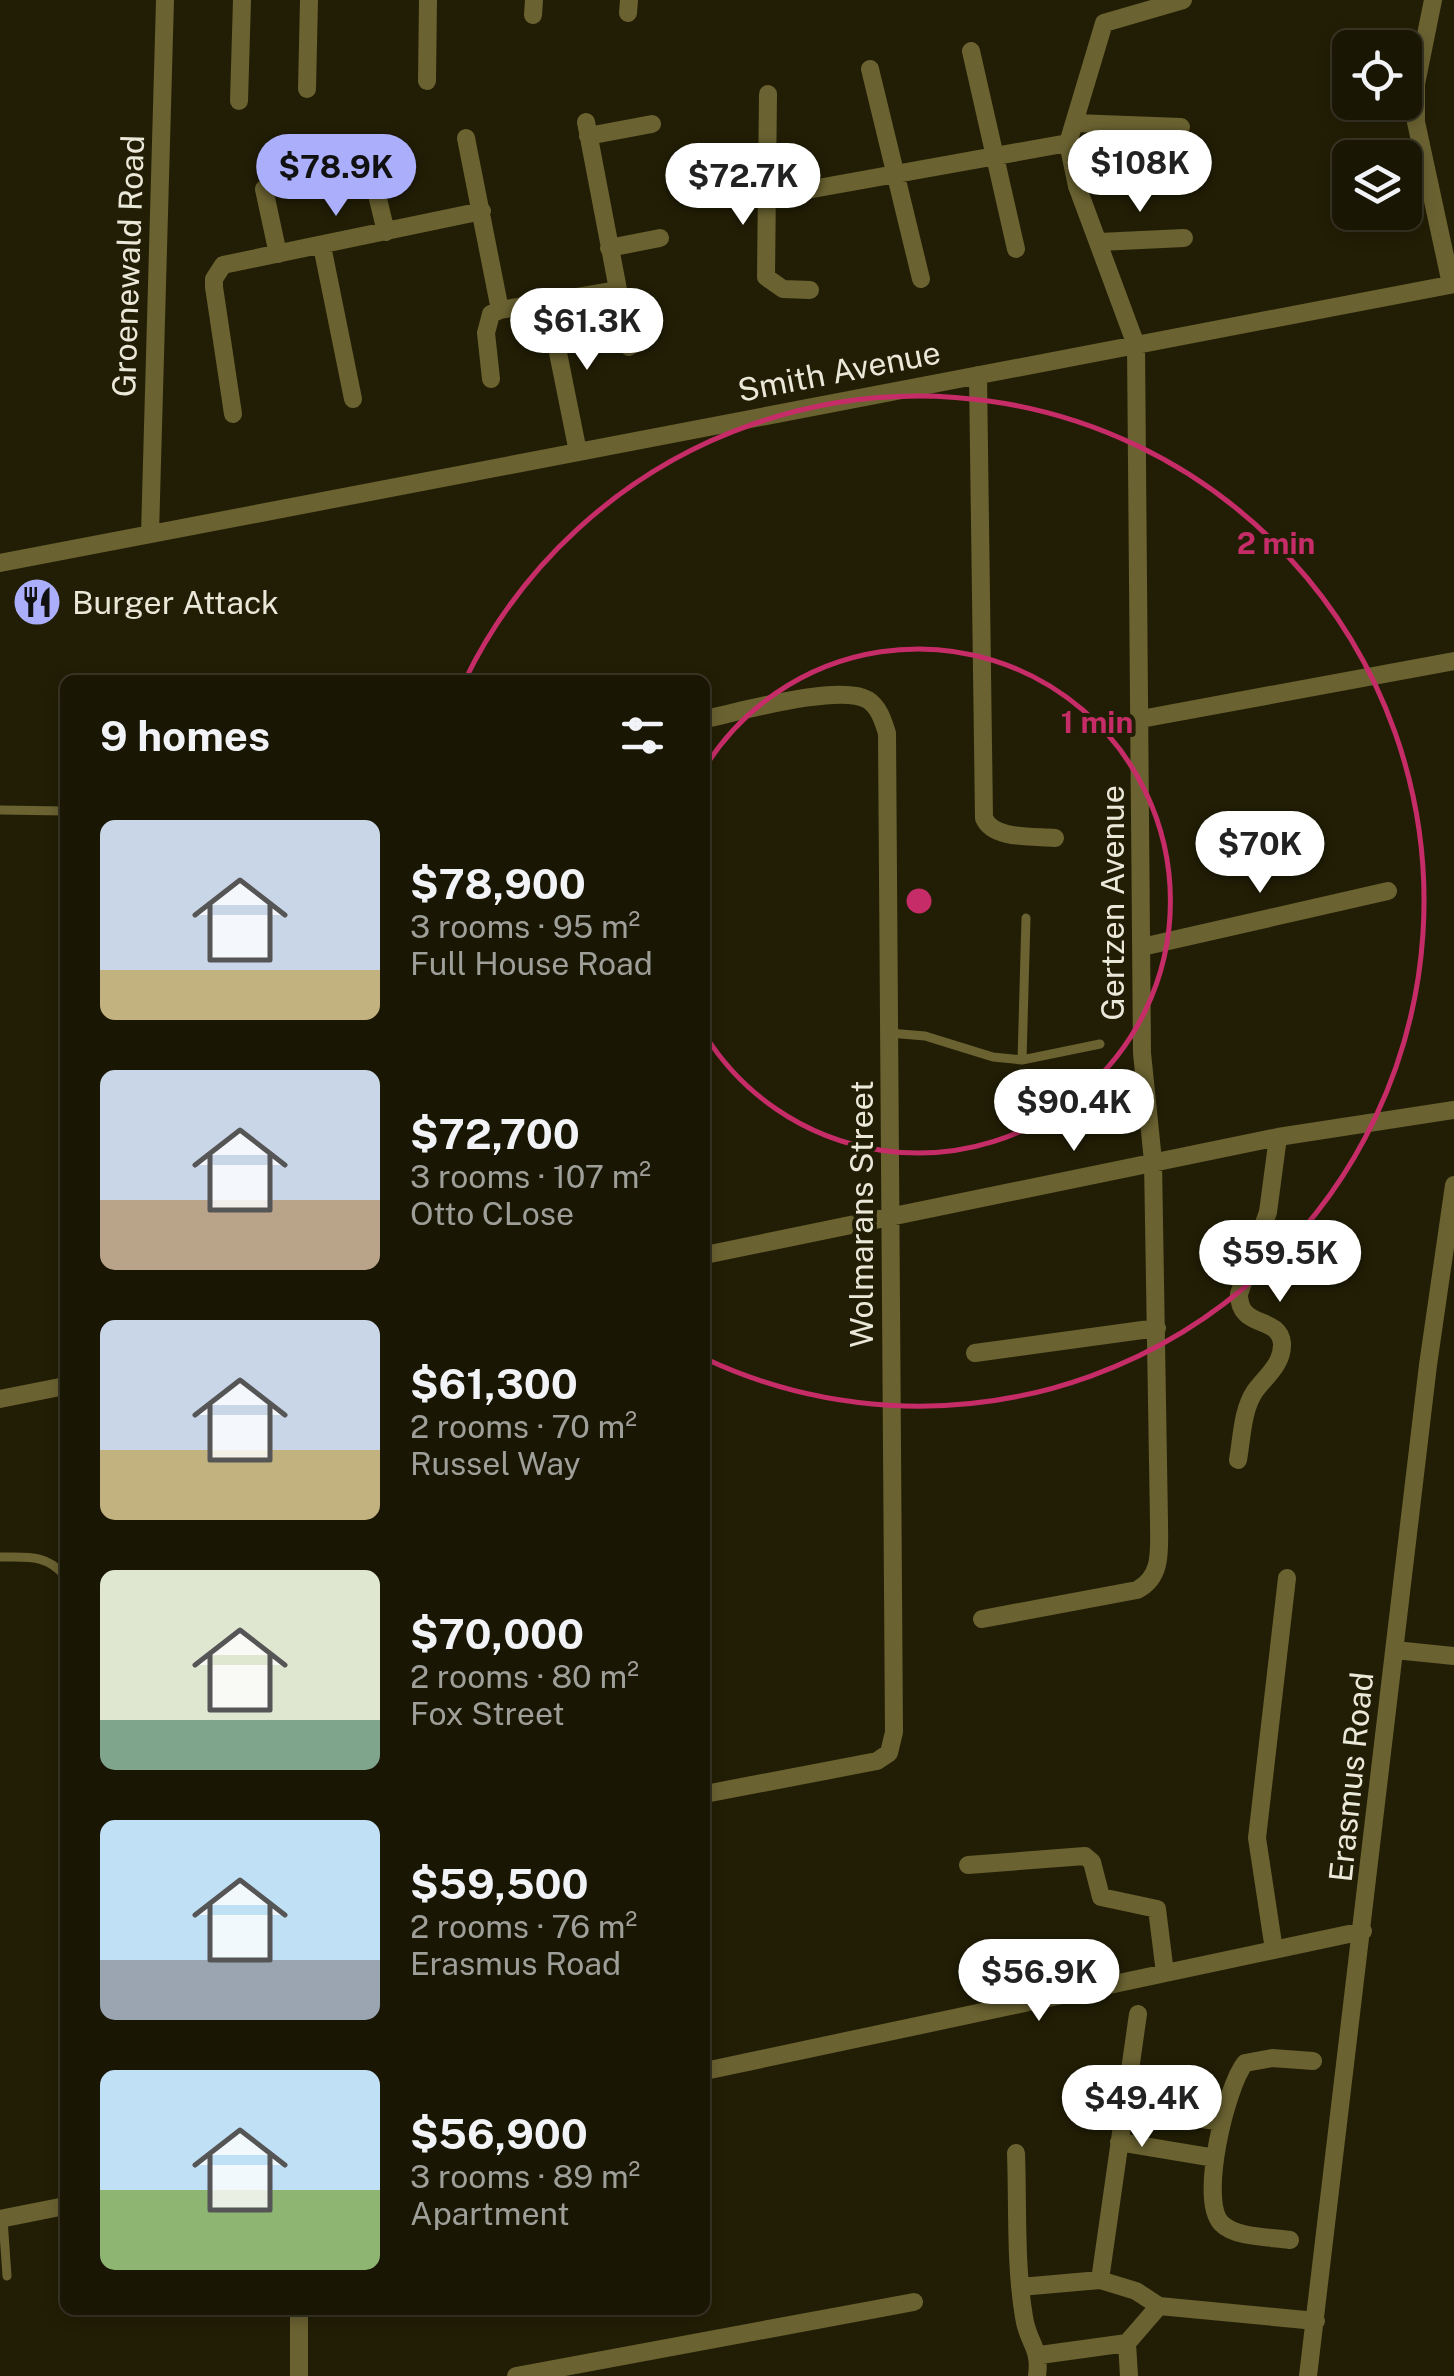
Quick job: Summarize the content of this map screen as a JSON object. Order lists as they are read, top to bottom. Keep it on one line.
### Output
{"streets":{"street":["Groenewald Road","Smith Avenue","Gertzen Avenue","Wolmarans Street","Erasmus Road"]},"crossings":[["Groenewald Road","Smith Avenue"],["Smith Avenue","Gertzen Avenue"]],"places":{"restaurant":["Burger Attack"]},"page":{"price":["$108K","$78.9K","$72.7K","$61.3K","$70K","$90.4K","$59.5K","$56.9K","$49.4K"],"heading":"9 homes","list":[{"name":"$78,900","note":"3 rooms · 95 m² · Full House Road"},{"name":"$72,700","note":"3 rooms · 107 m² · Otto CLose"},{"name":"$61,300","note":"2 rooms · 70 m² · Russel Way"},{"name":"$70,000","note":"2 rooms · 80 m² · Fox Street"},{"name":"$59,500","note":"2 rooms · 76 m² · Erasmus Road"},{"name":"$56,900","note":"3 rooms · 89 m² · Apartment"}]},"rings":["2 min","1 min"]}
